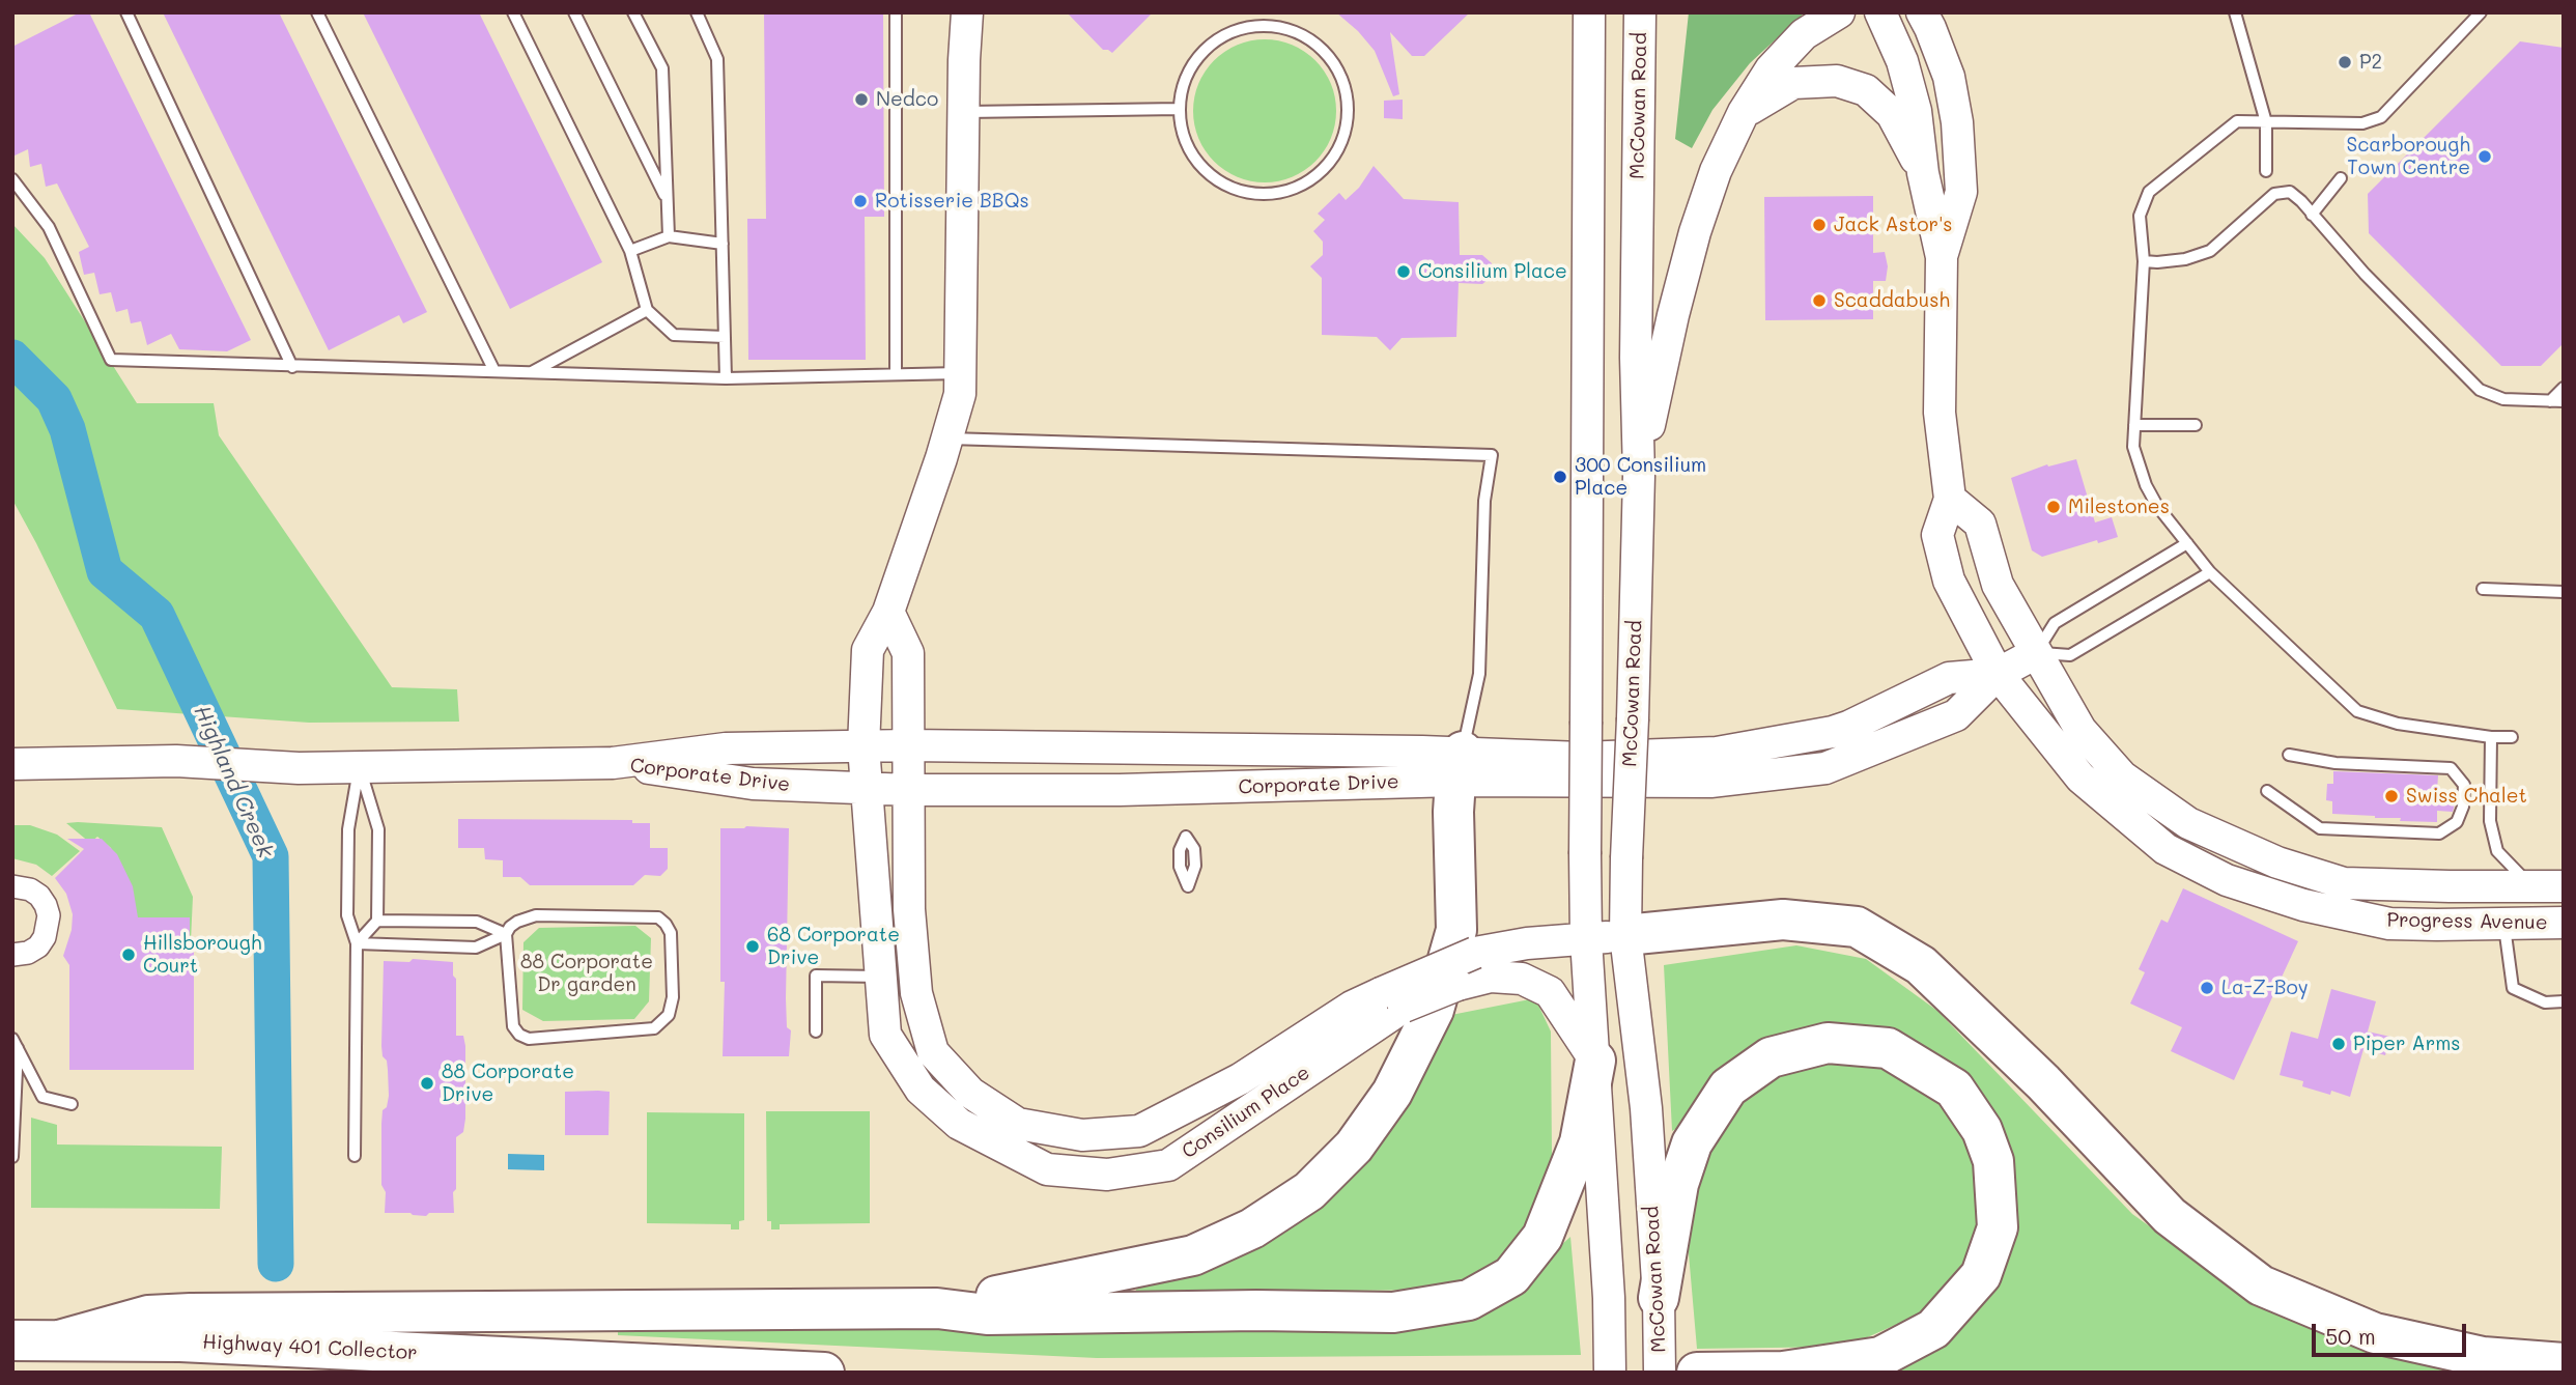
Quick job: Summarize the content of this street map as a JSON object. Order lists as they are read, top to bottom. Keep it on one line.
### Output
{"streets":{"highway":["Highway 401 Collector"],"street":["McCowan Road","Corporate Drive","Progress Avenue","Consilium Place"]},"crossings":[["McCowan Road","Consilium Place"],["Corporate Drive","Progress Avenue"],["Corporate Drive","Consilium Place"]],"water":["Highland Creek"],"parks":["88 Corporate Dr garden"],"places":["P2","Nedco","Scarborough Town Centre","Rotisserie BBQs","Jack Astor's","Consilium Place","Scaddabush","300 Consilium Place","Milestones","Swiss Chalet","68 Corporate Drive","Hillsborough Court","La-Z-Boy","Piper Arms","88 Corporate Drive"],"scale_bar":"50 m"}
